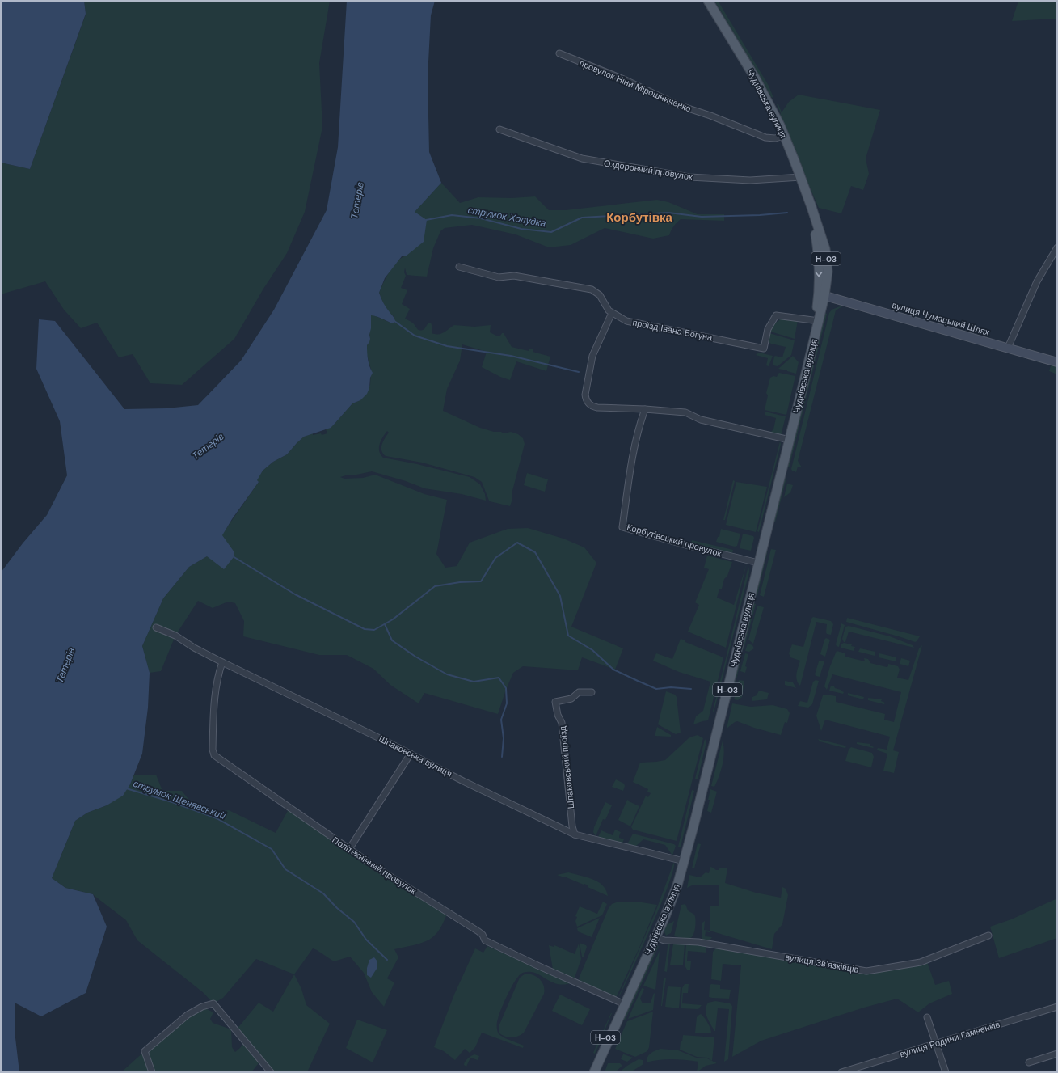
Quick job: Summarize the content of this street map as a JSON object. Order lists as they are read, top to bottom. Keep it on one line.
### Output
{"streets":{"main road":["Чуднівська вулиця","Н-03"],"street":["провулок Ніни Мірошниченко","Оздоровчий провулок","вулиця Чумацький Шлях","проїзд Івана Богуна","Корбутівський провулок","Шпаковська вулиця","Шпаковський проїзд","Політехнічний провулок","вулиця Звʼязківців","вулиця Родини Гамченків"]},"crossings":[["провулок Ніни Мірошниченко","Чуднівська вулиця"],["Чуднівська вулиця","Оздоровчий провулок"],["Чуднівська вулиця","вулиця Чумацький Шлях"],["Чуднівська вулиця","проїзд Івана Богуна"],["Чуднівська вулиця","Корбутівський провулок"],["Чуднівська вулиця","Шпаковська вулиця"],["Чуднівська вулиця","Політехнічний провулок"],["Чуднівська вулиця","вулиця Звʼязківців"],["Шпаковська вулиця","Шпаковський проїзд"],["Шпаковська вулиця","Політехнічний провулок"]],"districts":["Корбутівка"],"water":["Тетерів","струмок Холудка","струмок Щенявський"]}
